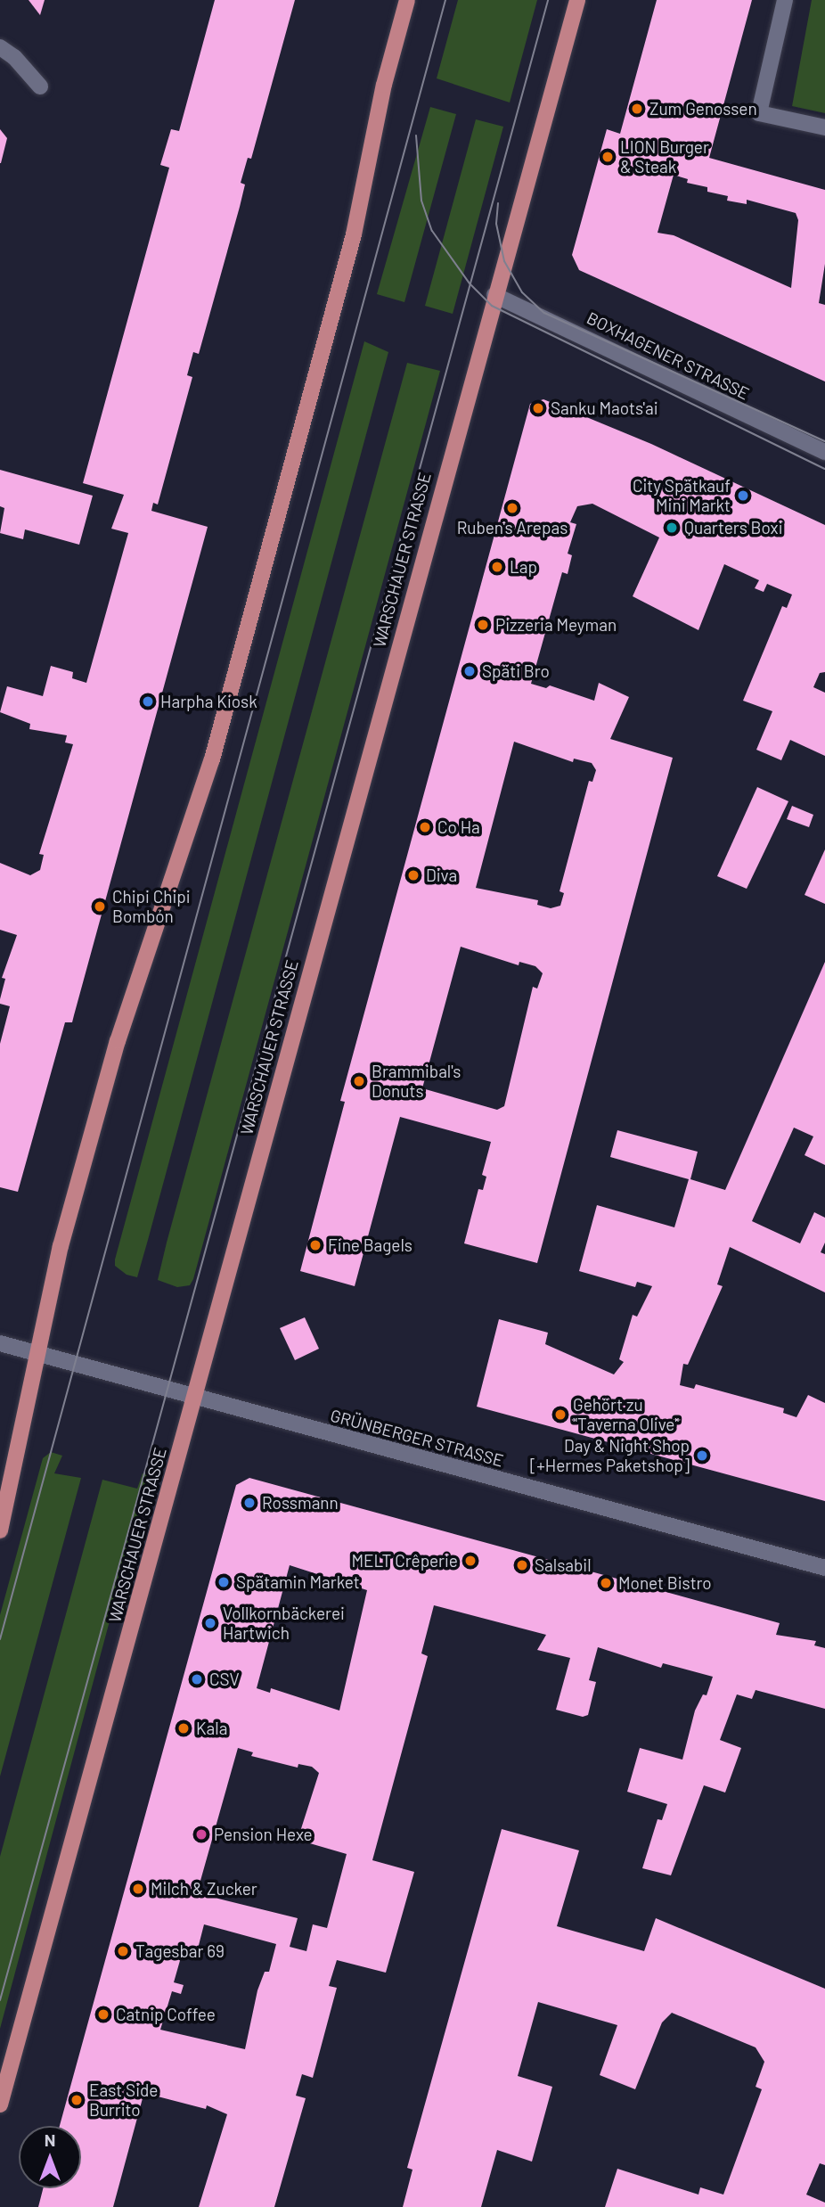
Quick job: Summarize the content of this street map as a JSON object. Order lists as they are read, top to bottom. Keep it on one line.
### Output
{"streets":{"main road":["WARSCHAUER STRASSE"],"street":["BOXHAGENER STRASSE","GRÜNBERGER STRASSE"]},"crossings":[["BOXHAGENER STRASSE","WARSCHAUER STRASSE"],["WARSCHAUER STRASSE","GRÜNBERGER STRASSE"]],"places":["Zum Genossen","LION Burger & Steak","Sanku Maots'ai","City Spätkauf Mini Markt","Ruben's Arepas","Quarters Boxi","Lap","Pizzeria Meyman","Späti Bro","Harpha Kiosk","Co Ha","Diva","Chipi Chipi Bombón","Brammibal's Donuts","Fine Bagels","Gehört zu \"Taverna Olive\"","Day & Night Shop [+Hermes Paketshop]","Rossmann","MELT Crêperie","Salsabil","Spätamin Market","Monet Bistro","Vollkornbäckerei Hartwich","CSV","Kala","Pension Hexe","Milch & Zucker","Tagesbar 69","Catnip Coffee","East Side Burrito"],"north":"top"}
